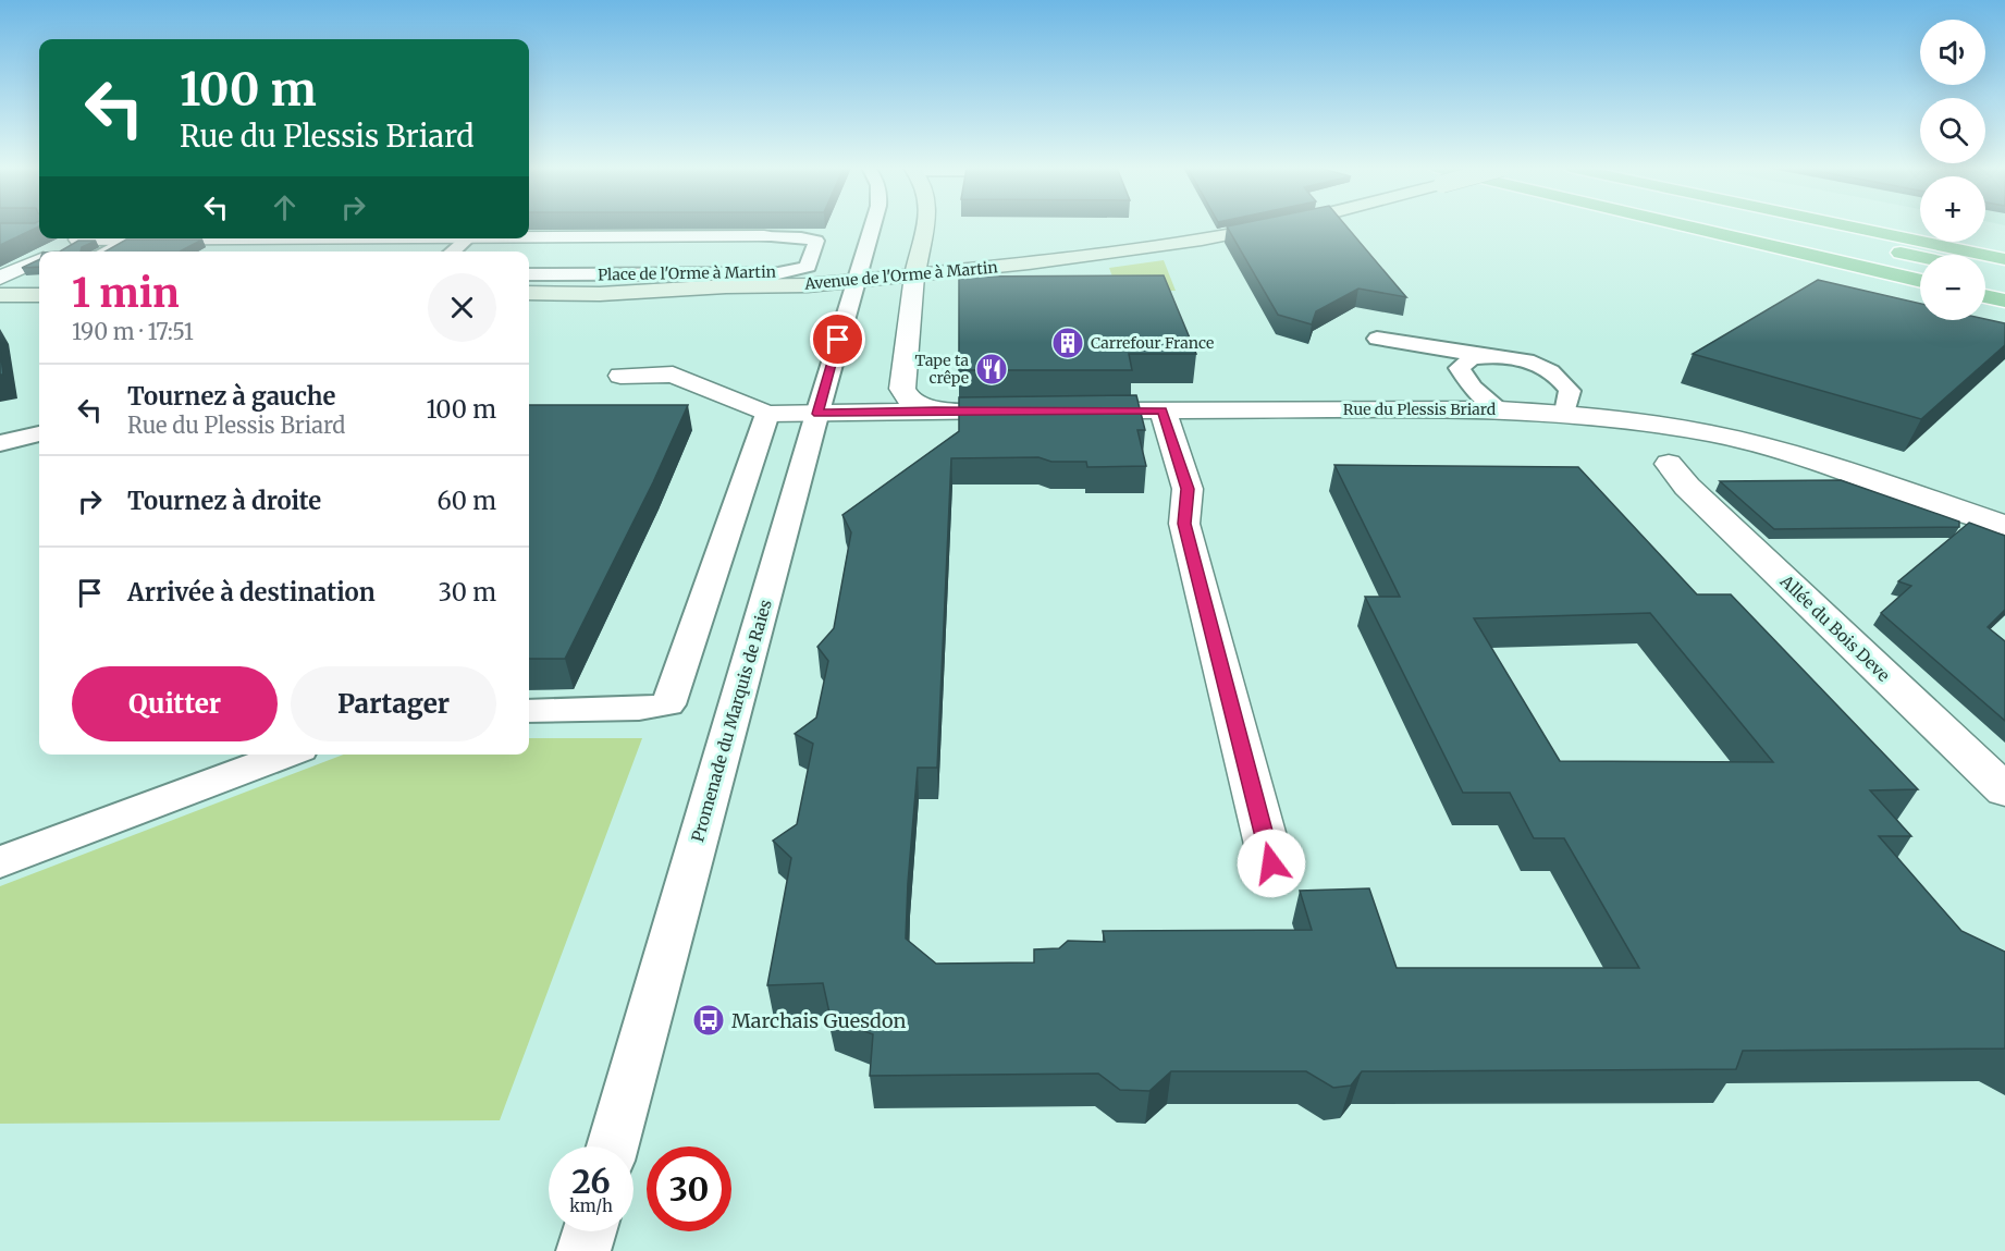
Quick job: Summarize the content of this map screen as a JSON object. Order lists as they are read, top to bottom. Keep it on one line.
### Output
{"streets":{"main road":["Avenue de l'Orme à Martin"],"street":["Rue du Plessis Briard","Allée du Bois Deve"],"lane":["Place de l'Orme à Martin","Promenade du Marquis de Raies"]},"crossings":[["Avenue de l'Orme à Martin","Promenade du Marquis de Raies"],["Rue du Plessis Briard","Promenade du Marquis de Raies"]],"places":{"building":["Carrefour France"],"restaurant":["Tape ta crêpe"],"bus stop":["Marchais Guesdon"]},"page":{"map_buttons":["+","−"],"turn":["100 m","Rue du Plessis Briard"],"heading":["1 min","190 m · 17:51"],"list":[{"name":"Tournez à gauche","note":"Rue du Plessis Briard","value":"100 m"},{"name":"Tournez à droite","value":"60 m"},{"name":"Arrivée à destination","value":"30 m"}],"buttons":["Quitter","Partager"],"speed":"26 km/h","limit":"30"}}
